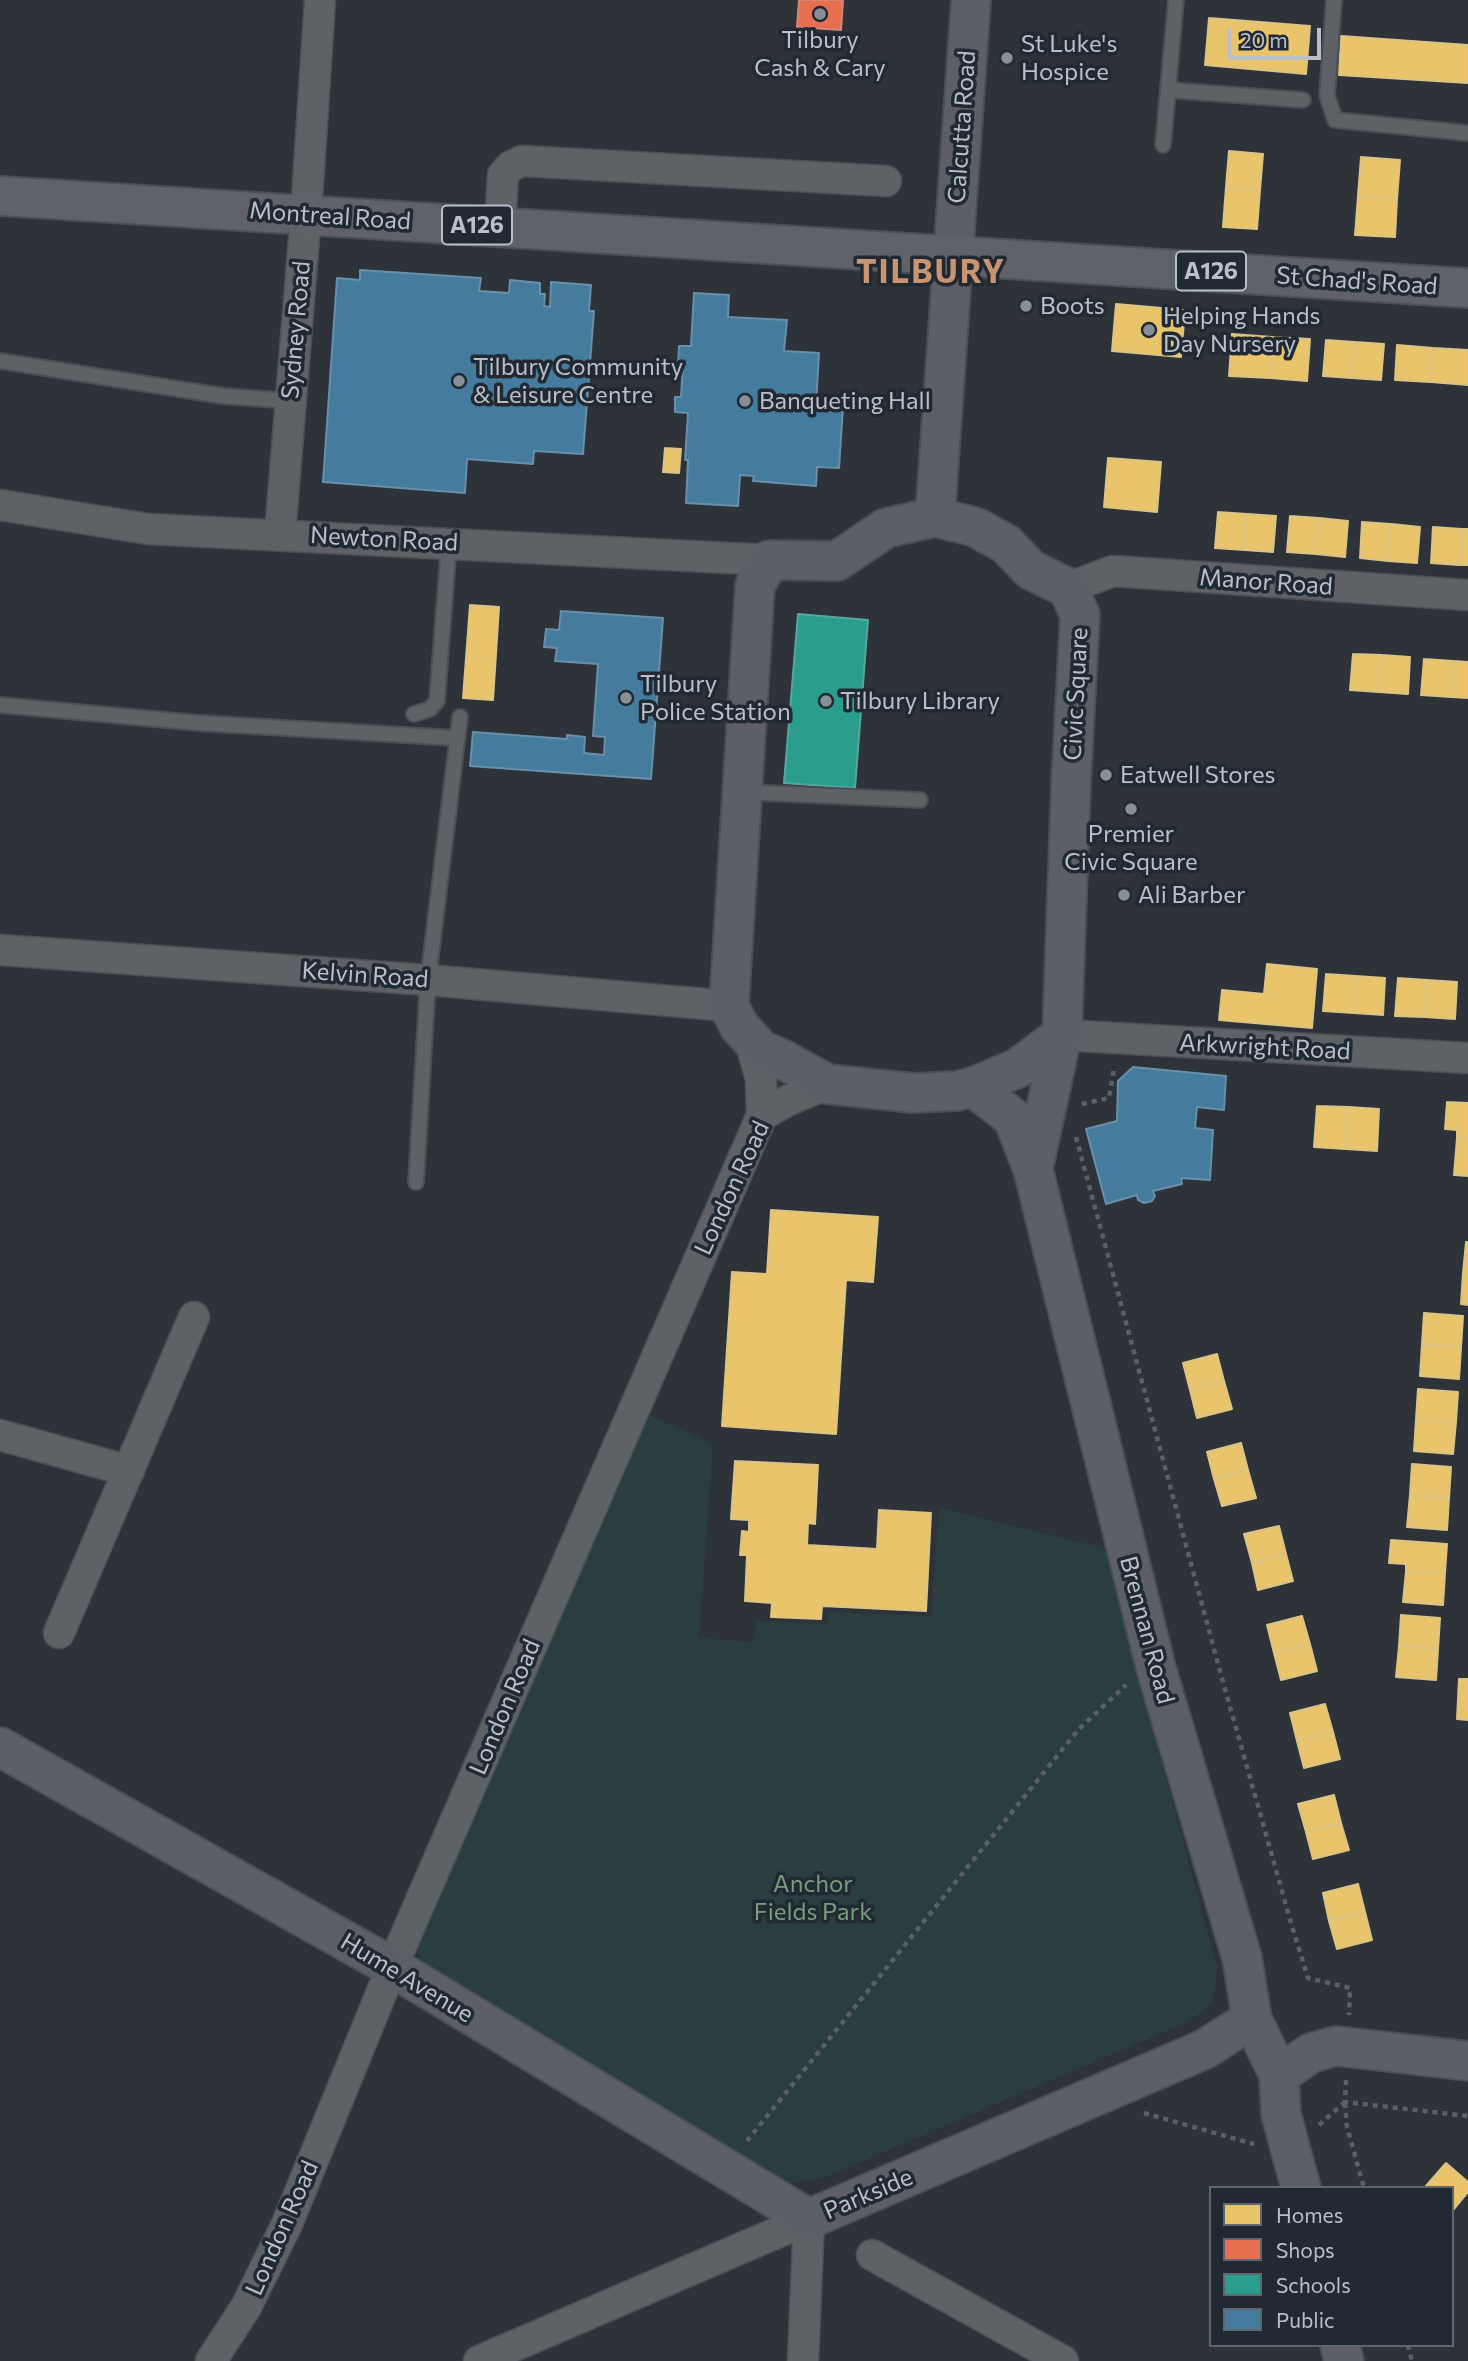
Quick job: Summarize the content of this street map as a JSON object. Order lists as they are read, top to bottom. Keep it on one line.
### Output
{"streets":{"main road":["Montreal Road","A126","St Chad's Road"],"street":["Calcutta Road","Sydney Road","Newton Road","Manor Road","Civic Square","Kelvin Road","Arkwright Road","London Road","Brennan Road","Hume Avenue","Parkside"]},"crossings":[["Calcutta Road","Montreal Road"],["Calcutta Road","St Chad's Road"],["Montreal Road","St Chad's Road"],["Montreal Road","Sydney Road"],["Sydney Road","Newton Road"],["Manor Road","Civic Square"],["Civic Square","Arkwright Road"],["Civic Square","Brennan Road"],["London Road","Hume Avenue"],["Brennan Road","Parkside"],["Hume Avenue","Parkside"]],"districts":["TILBURY"],"parks":["Anchor Fields Park"],"places":["Tilbury Cash & Cary","St Luke's Hospice","Boots","Helping Hands Day Nursery","Tilbury Community & Leisure Centre","Banqueting Hall","Tilbury Police Station","Tilbury Library","Eatwell Stores","Premier Civic Square","Ali Barber"],"legend":["Homes","Shops","Schools","Public"],"scale_bar":"20 m"}
